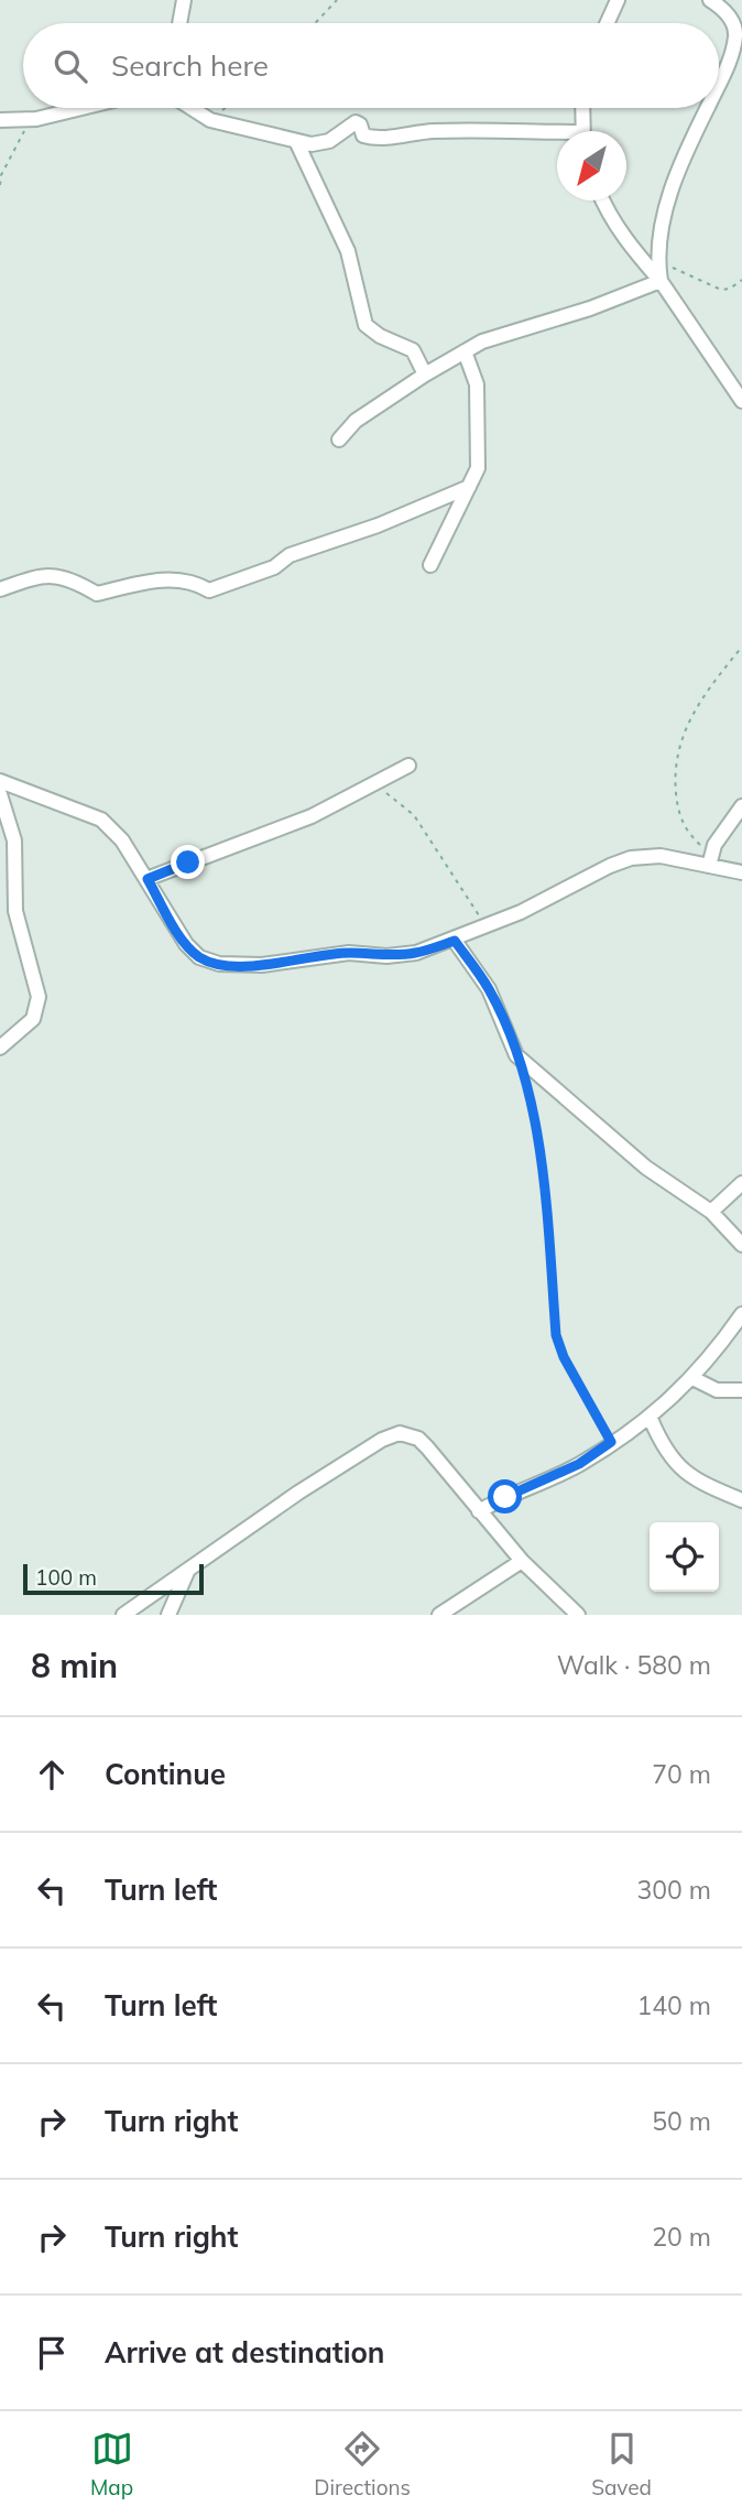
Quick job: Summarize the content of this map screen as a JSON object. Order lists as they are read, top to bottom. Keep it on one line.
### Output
{"scale_bar":"100 m","north":"bottom left","page":{"search":"Search here","scale":"100 m","heading":["8 min","Walk · 580 m"],"list":[["Continue","70 m"],["Turn left","300 m"],["Turn left","140 m"],["Turn right","50 m"],["Turn right","20 m"],"Arrive at destination"],"nav":["Map","Directions","Saved"]}}
